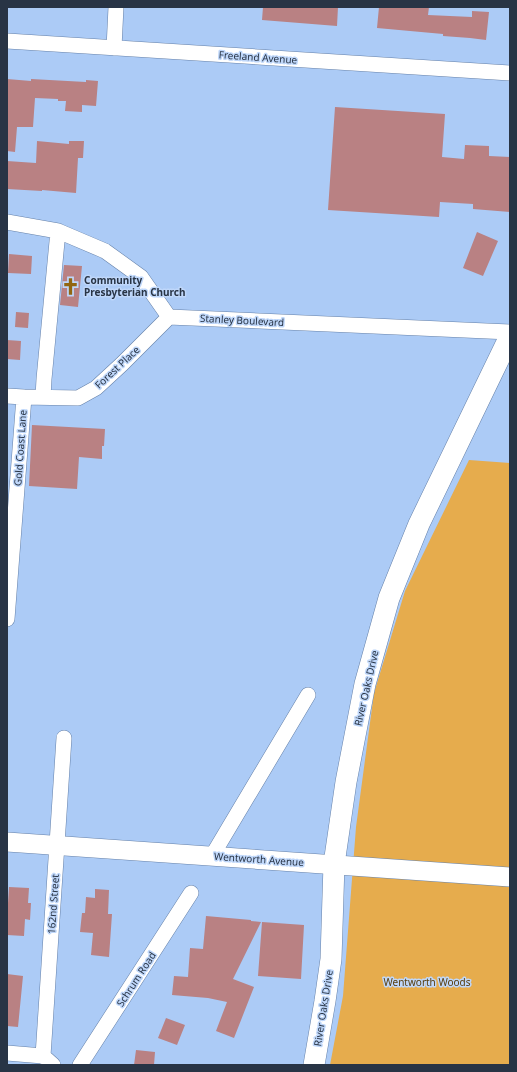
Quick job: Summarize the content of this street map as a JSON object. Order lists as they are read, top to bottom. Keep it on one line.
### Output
{"streets":{"main road":["River Oaks Drive"],"street":["Freeland Avenue","Stanley Boulevard","Forest Place","Gold Coast Lane","Wentworth Avenue","162nd Street","Schrum Road"]},"crossings":[["Stanley Boulevard","Forest Place"],["Forest Place","Gold Coast Lane"],["River Oaks Drive","Wentworth Avenue"],["Wentworth Avenue","162nd Street"]],"parks":["Wentworth Woods"],"places":{"church":["Community Presbyterian Church"]}}
